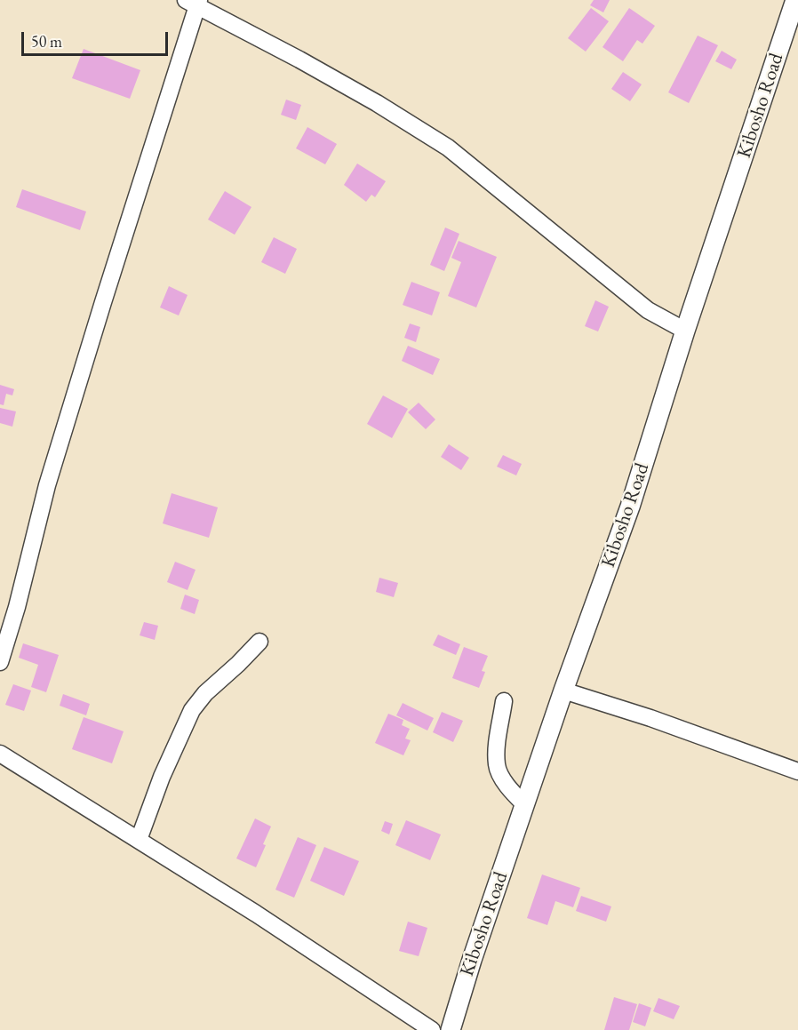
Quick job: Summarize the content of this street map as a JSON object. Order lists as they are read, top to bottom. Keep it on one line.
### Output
{"streets":{"street":["Kibosho Road"]},"scale_bar":"50 m"}
